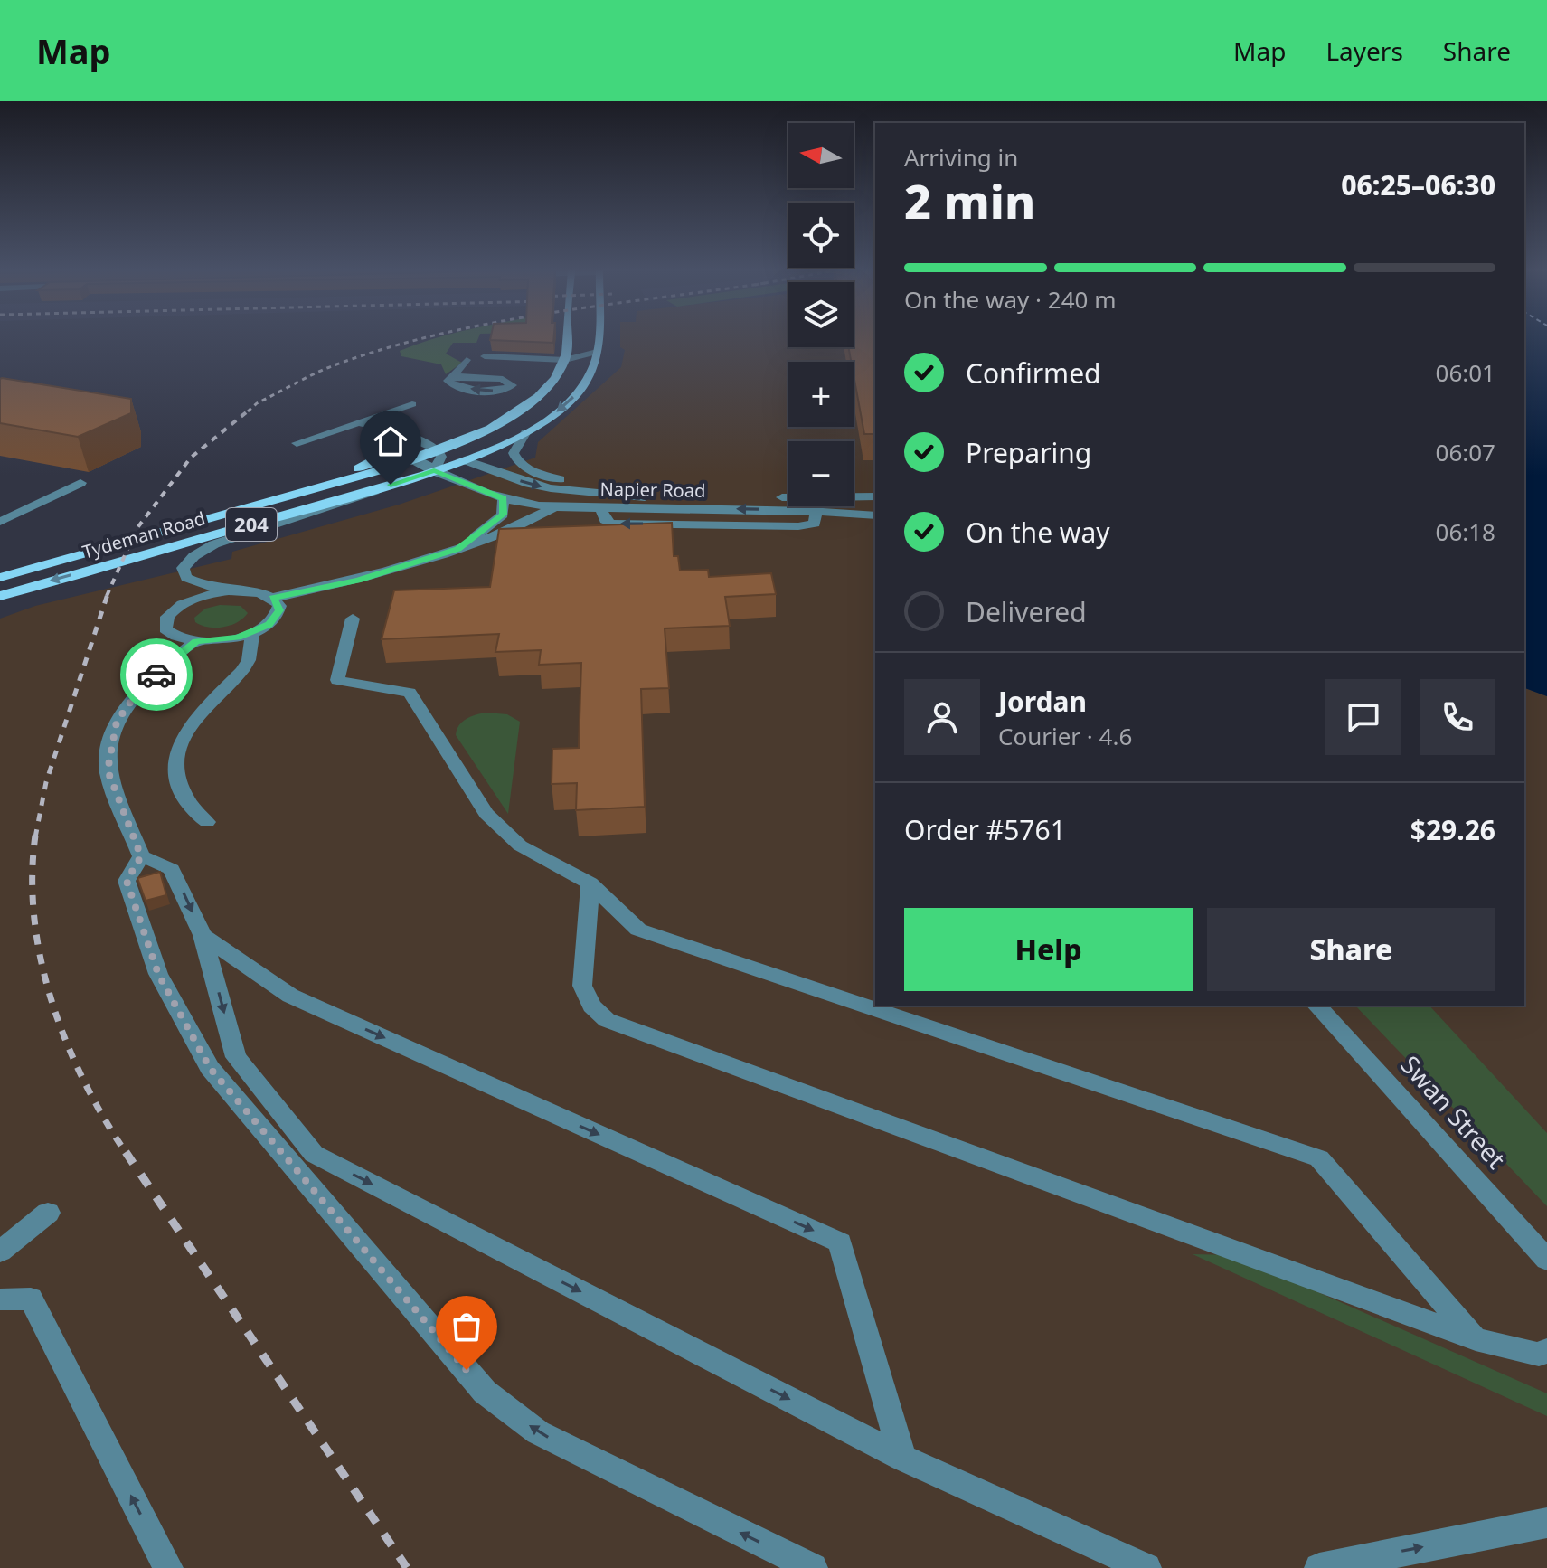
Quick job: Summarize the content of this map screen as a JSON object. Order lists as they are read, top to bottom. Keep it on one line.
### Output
{"streets":{"main road":["204","Tydeman Road"],"street":["Napier Road","Swan Street"]},"crossings":[["Napier Road","Tydeman Road"]],"north":"left","page":{"header":"Map","nav":["Map","Layers","Share"],"map_buttons":["+","−"],"heading":["2 min","Arriving in","06:25–06:30"],"panel":["Jordan","Courier · 4.6","Order #5761","$29.26"],"bar":"On the way · 240 m","list":[["Confirmed","06:01"],["Preparing","06:07"],["On the way","06:18"],"Delivered"],"buttons":["Help","Share"]}}
